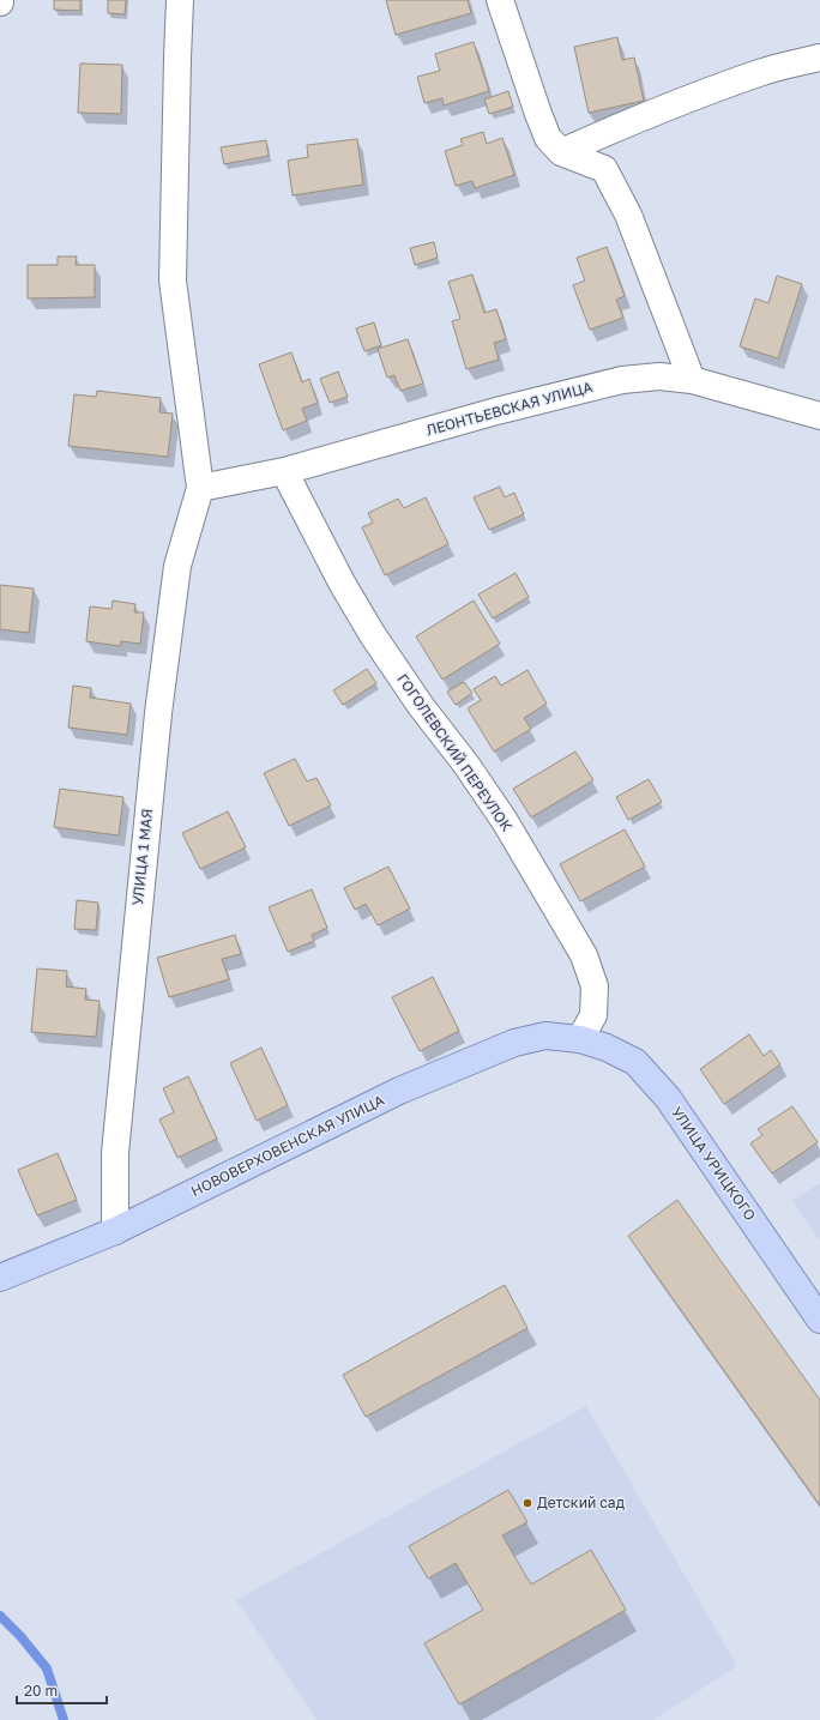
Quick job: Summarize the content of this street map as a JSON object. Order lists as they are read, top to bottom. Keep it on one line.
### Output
{"streets":{"main road":["НОВОВЕРХОВЕНСКАЯ УЛИЦА","УЛИЦА УРИЦКОГО"],"street":["ЛЕОНТЬЕВСКАЯ УЛИЦА","ГОГОЛЕВСКИЙ ПЕРЕУЛОК","УЛИЦА 1 МАЯ"]},"crossings":[["ЛЕОНТЬЕВСКАЯ УЛИЦА","ГОГОЛЕВСКИЙ ПЕРЕУЛОК"],["ЛЕОНТЬЕВСКАЯ УЛИЦА","УЛИЦА 1 МАЯ"],["ГОГОЛЕВСКИЙ ПЕРЕУЛОК","НОВОВЕРХОВЕНСКАЯ УЛИЦА"],["ГОГОЛЕВСКИЙ ПЕРЕУЛОК","УЛИЦА УРИЦКОГО"],["УЛИЦА 1 МАЯ","НОВОВЕРХОВЕНСКАЯ УЛИЦА"],["НОВОВЕРХОВЕНСКАЯ УЛИЦА","УЛИЦА УРИЦКОГО"]],"places":["Детский сад"],"scale_bar":"20 m"}
